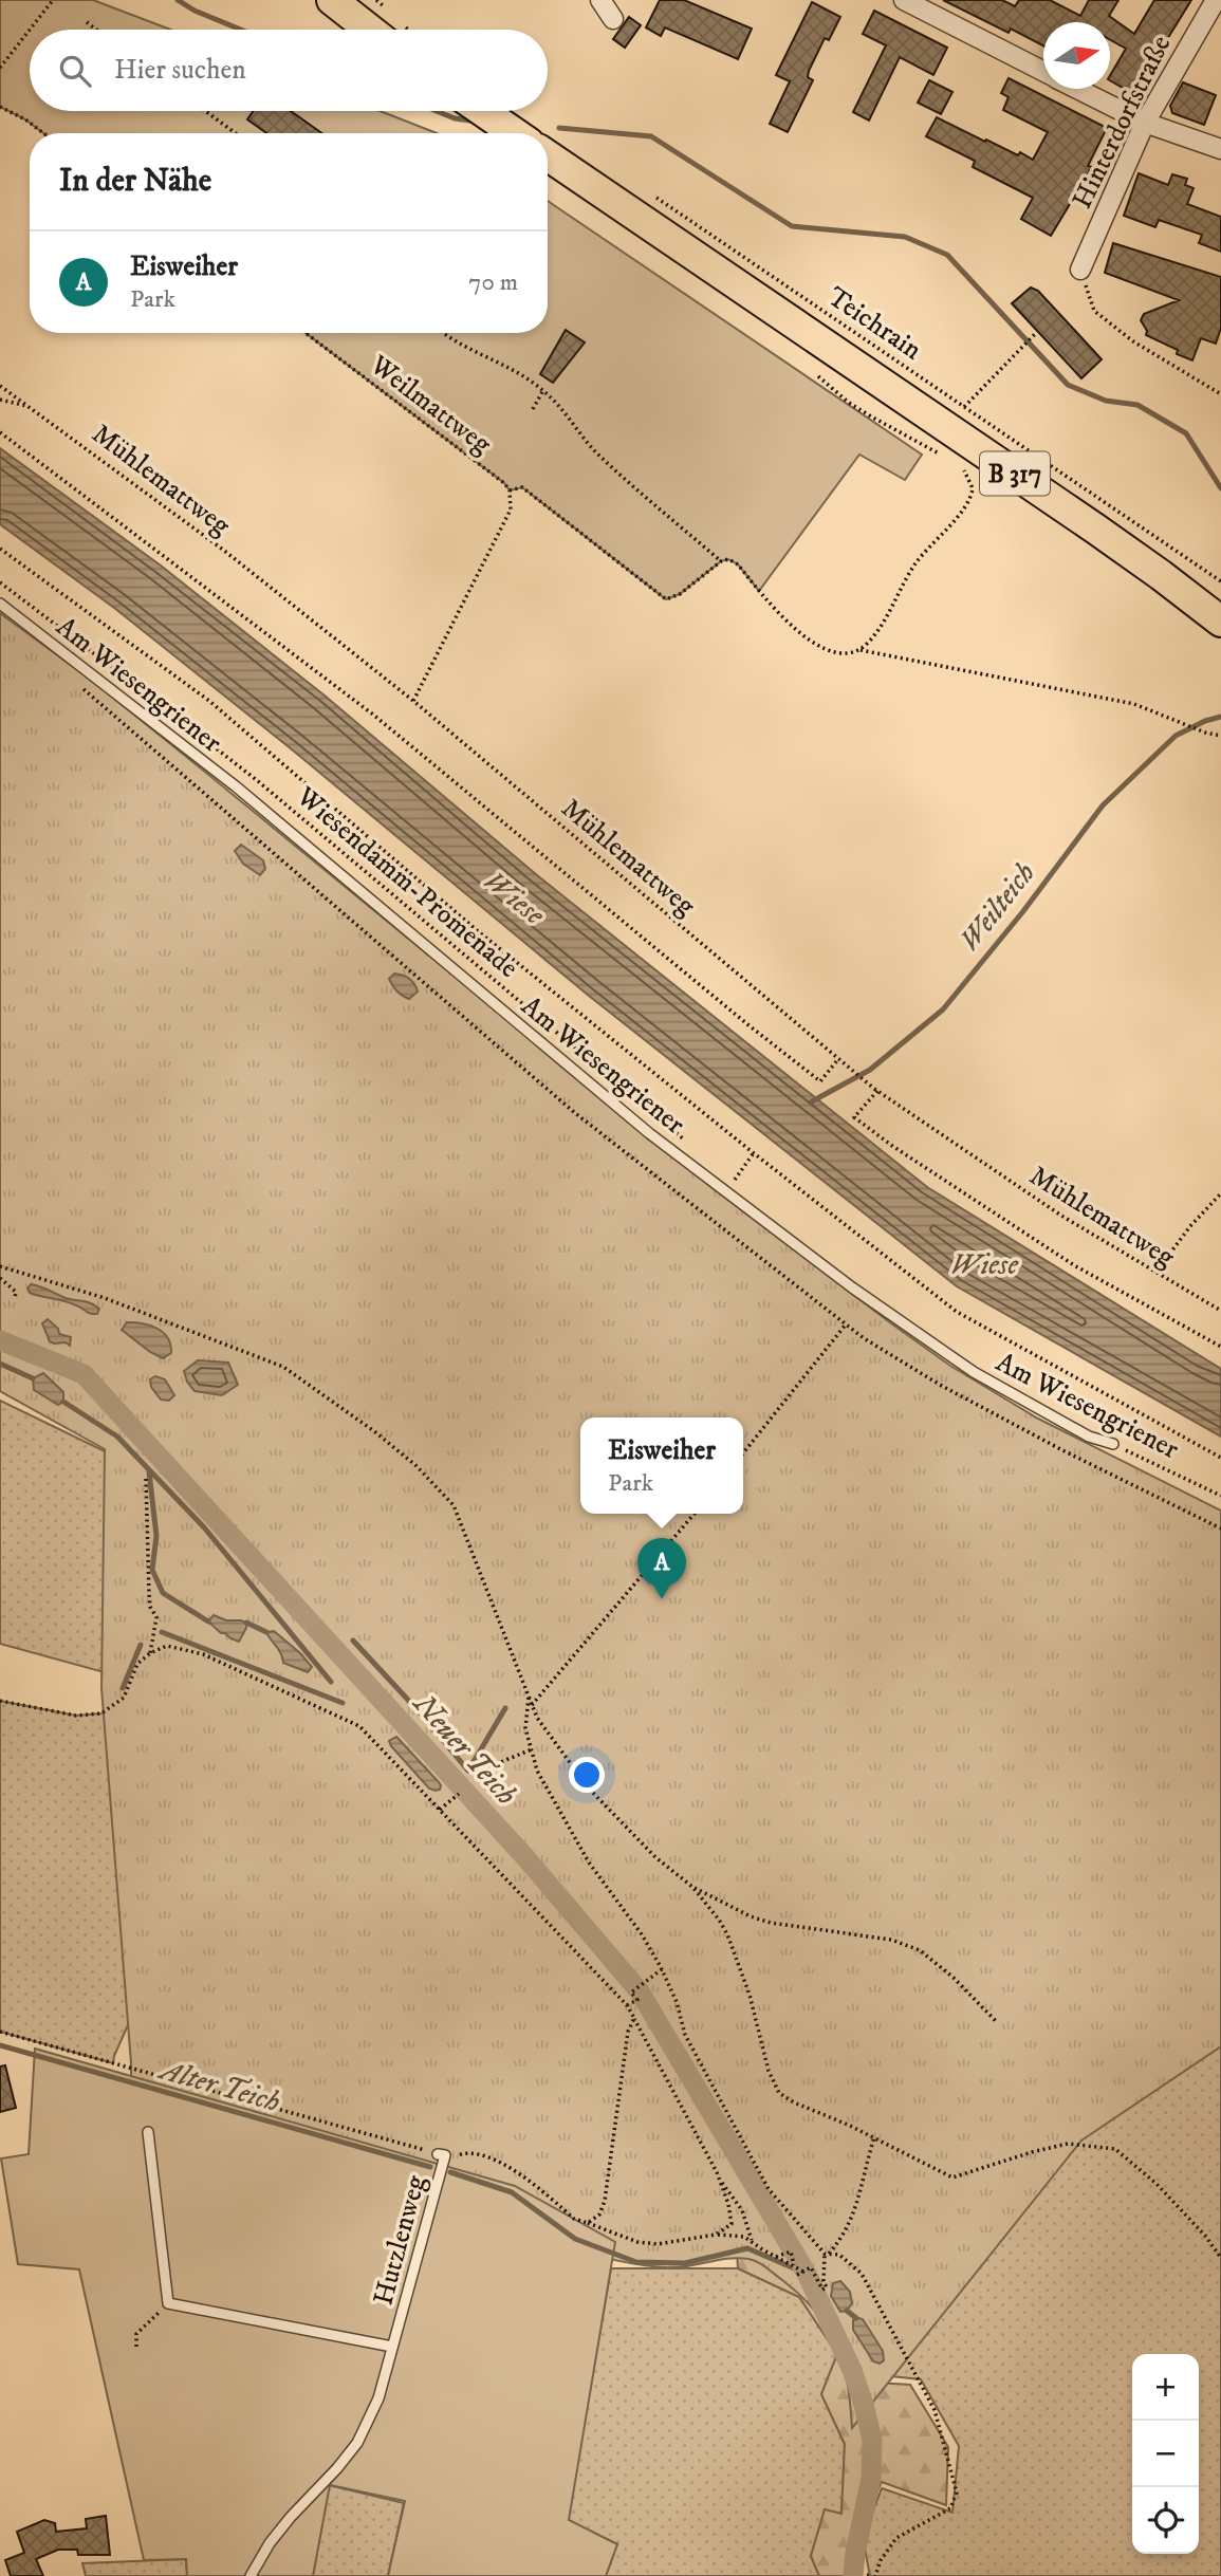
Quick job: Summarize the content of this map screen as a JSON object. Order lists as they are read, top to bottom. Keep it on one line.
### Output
{"streets":{"main road":["B 317"],"street":["Hinterdorfstraße"],"lane":["Am Wiesengriener","Hutzlenweg"],"path":["Teichrain","Weilmattweg","Mühlemattweg","Wiesendamm-Promenade"]},"water":["Wiese","Weilteich","Neuer Teich","Alter Teich"],"north":"right","page":{"search":"Hier suchen","heading":"In der Nähe","list":[{"mark":"A","name":"Eisweiher","note":"Park","value":"70 m"}],"popup":["Eisweiher","Park"],"pins":"A","map_buttons":["+","−"]}}
